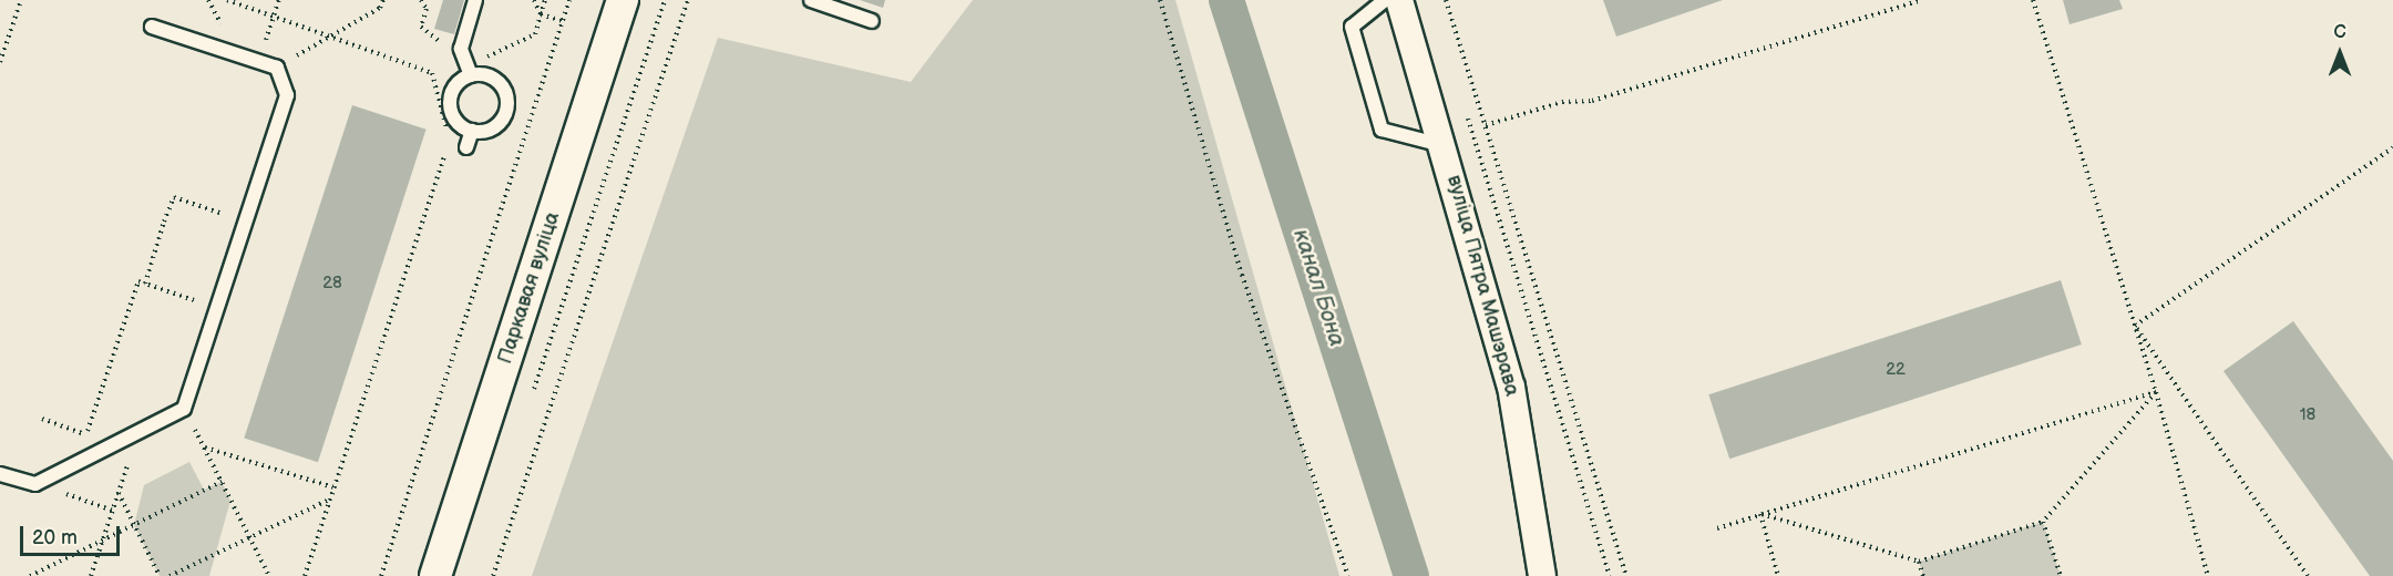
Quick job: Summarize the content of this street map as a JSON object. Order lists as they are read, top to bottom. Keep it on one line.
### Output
{"streets":{"street":["вуліца Пятра Машэрава","Паркавая вуліца"]},"water":["канал Бона"],"house_numbers":["28","22","18"],"scale_bar":"20 m","north":"top"}
